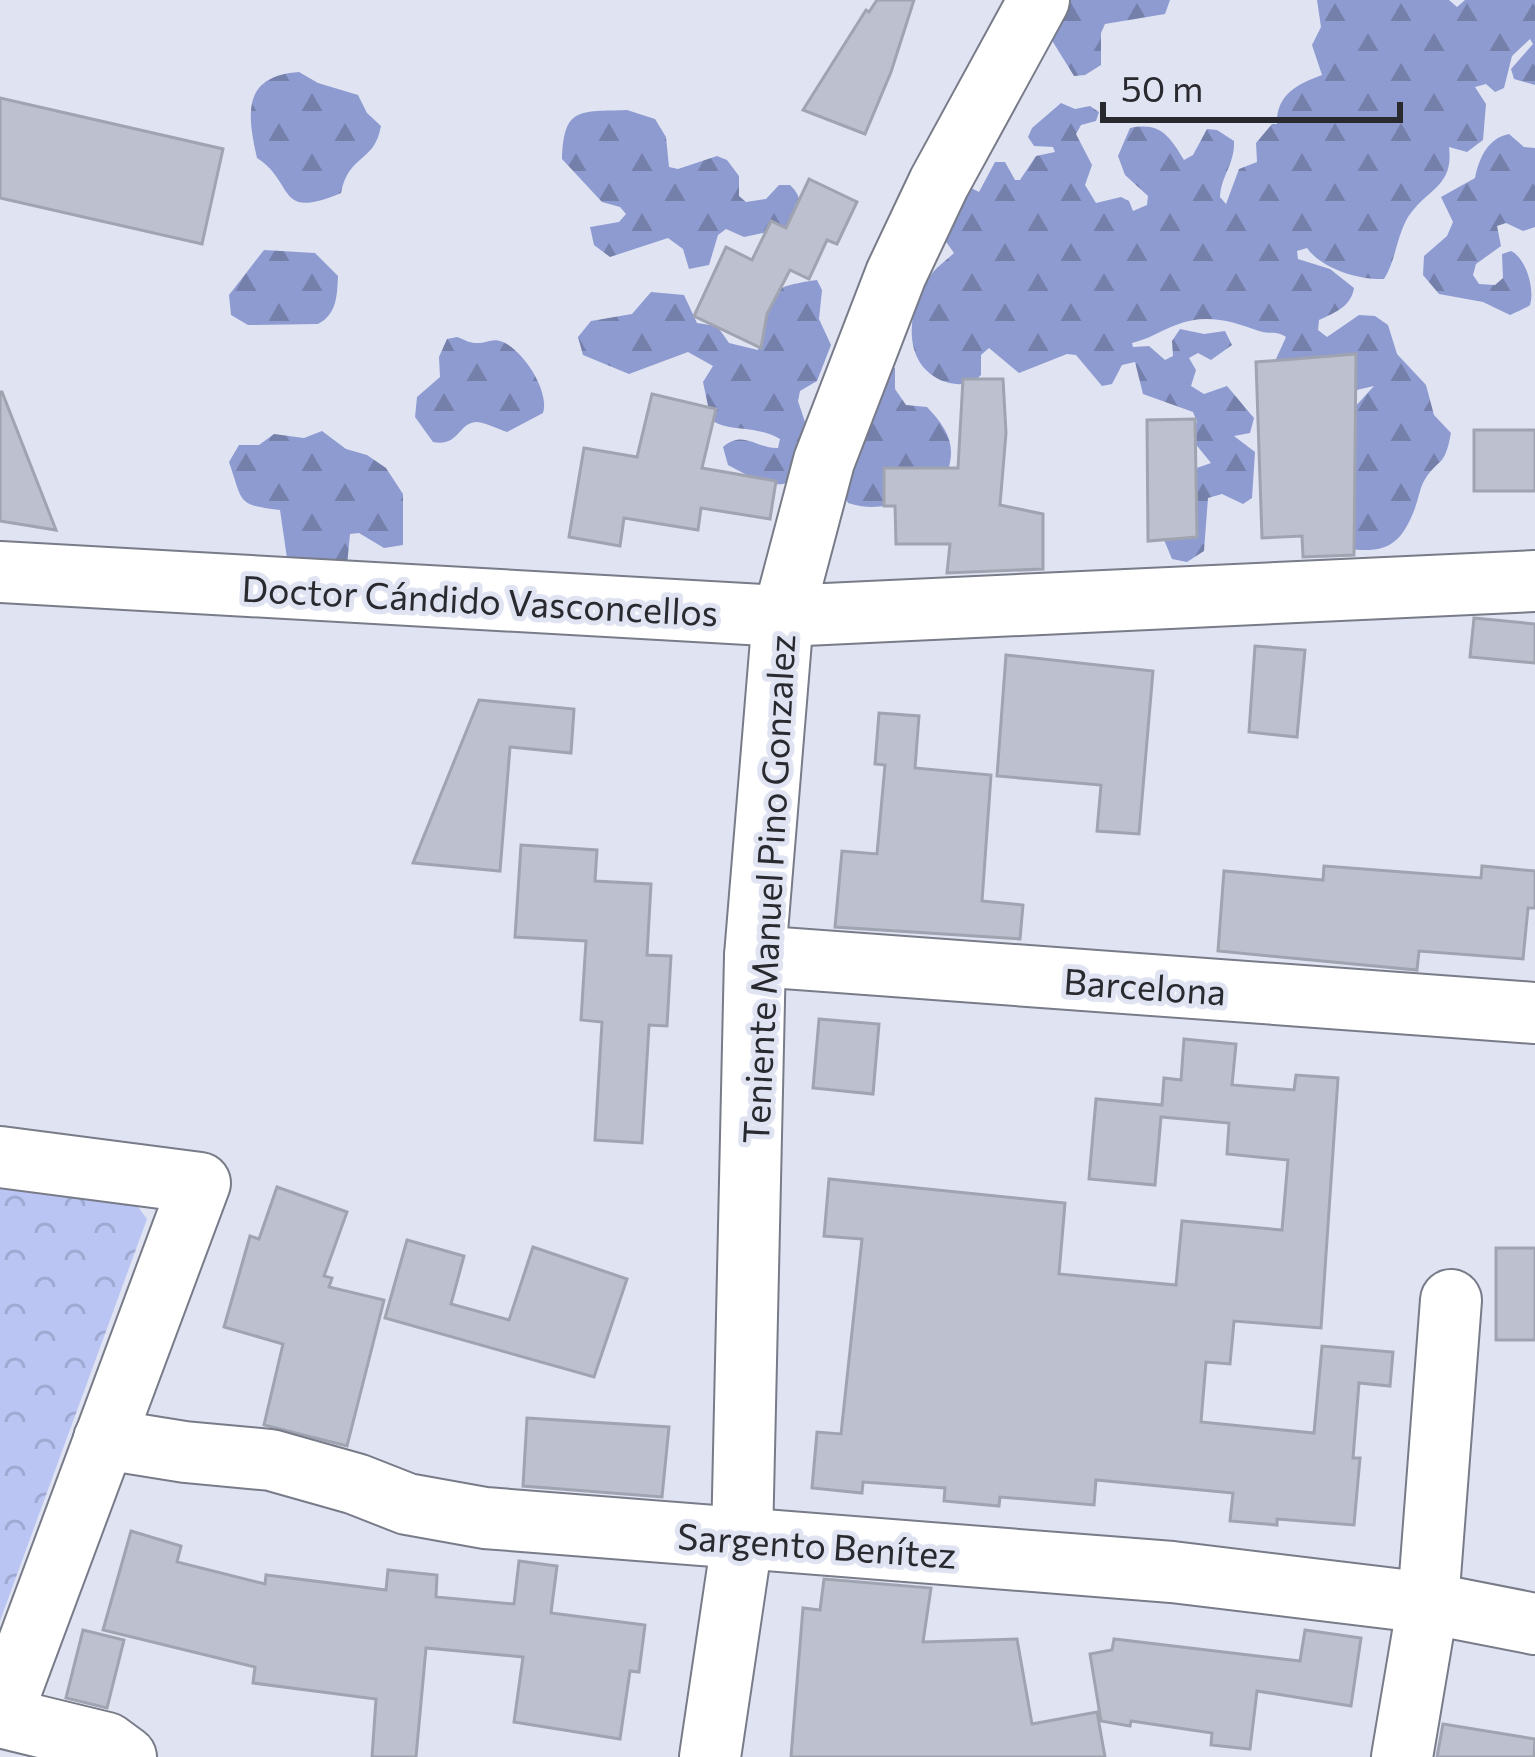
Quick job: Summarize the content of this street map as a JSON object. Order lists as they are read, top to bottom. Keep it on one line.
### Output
{"streets":{"street":["Doctor Cándido Vasconcellos","Teniente Manuel Pino Gonzalez","Barcelona","Sargento Benítez"]},"crossings":[["Doctor Cándido Vasconcellos","Teniente Manuel Pino Gonzalez"],["Teniente Manuel Pino Gonzalez","Barcelona"],["Teniente Manuel Pino Gonzalez","Sargento Benítez"]],"scale_bar":"50 m"}
